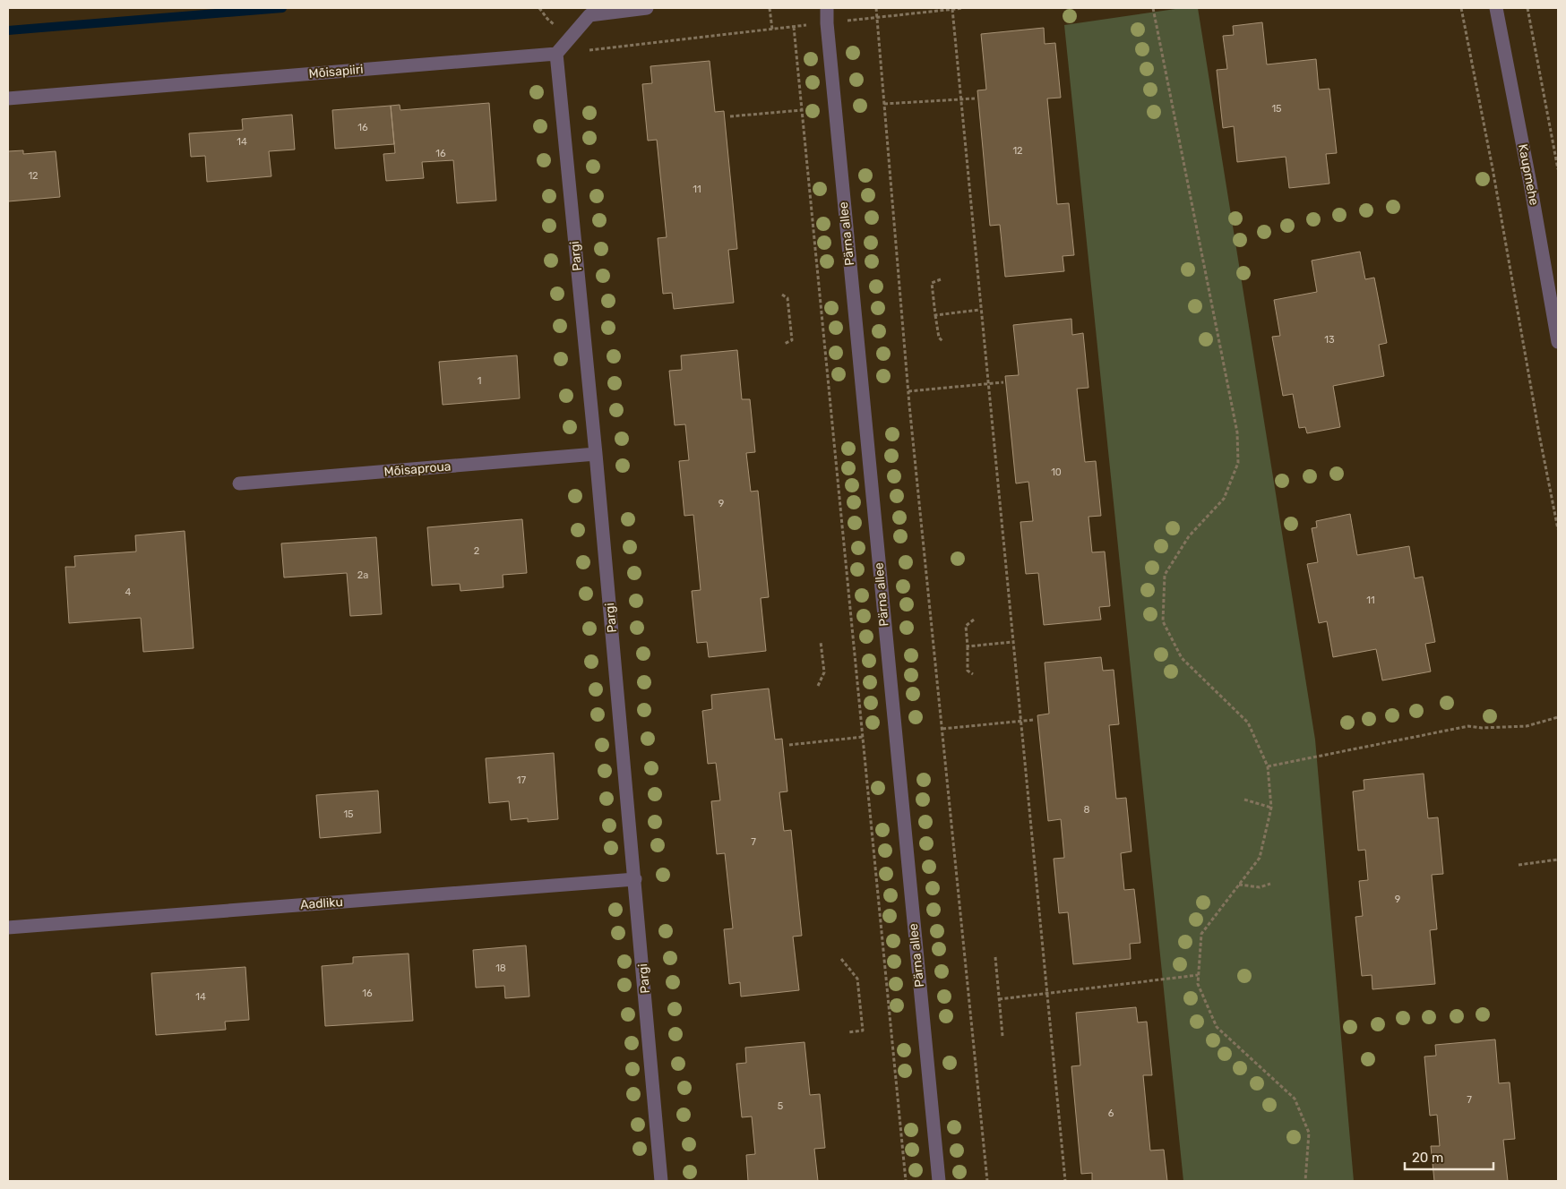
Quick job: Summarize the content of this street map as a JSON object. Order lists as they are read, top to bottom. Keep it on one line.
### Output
{"streets":{"street":["Mõisapiiri","Kaupmehe","Pärna allee","Pargi","Mõisaproua","Aadliku"]},"crossings":[["Mõisapiiri","Pargi"],["Pargi","Mõisaproua"],["Pargi","Aadliku"]],"house_numbers":["15","16","14","12","16","12","11","13","1","10","9","2","2a","4","11","17","8","15","7","9","18","16","14","7","5","6"],"scale_bar":"20 m"}
